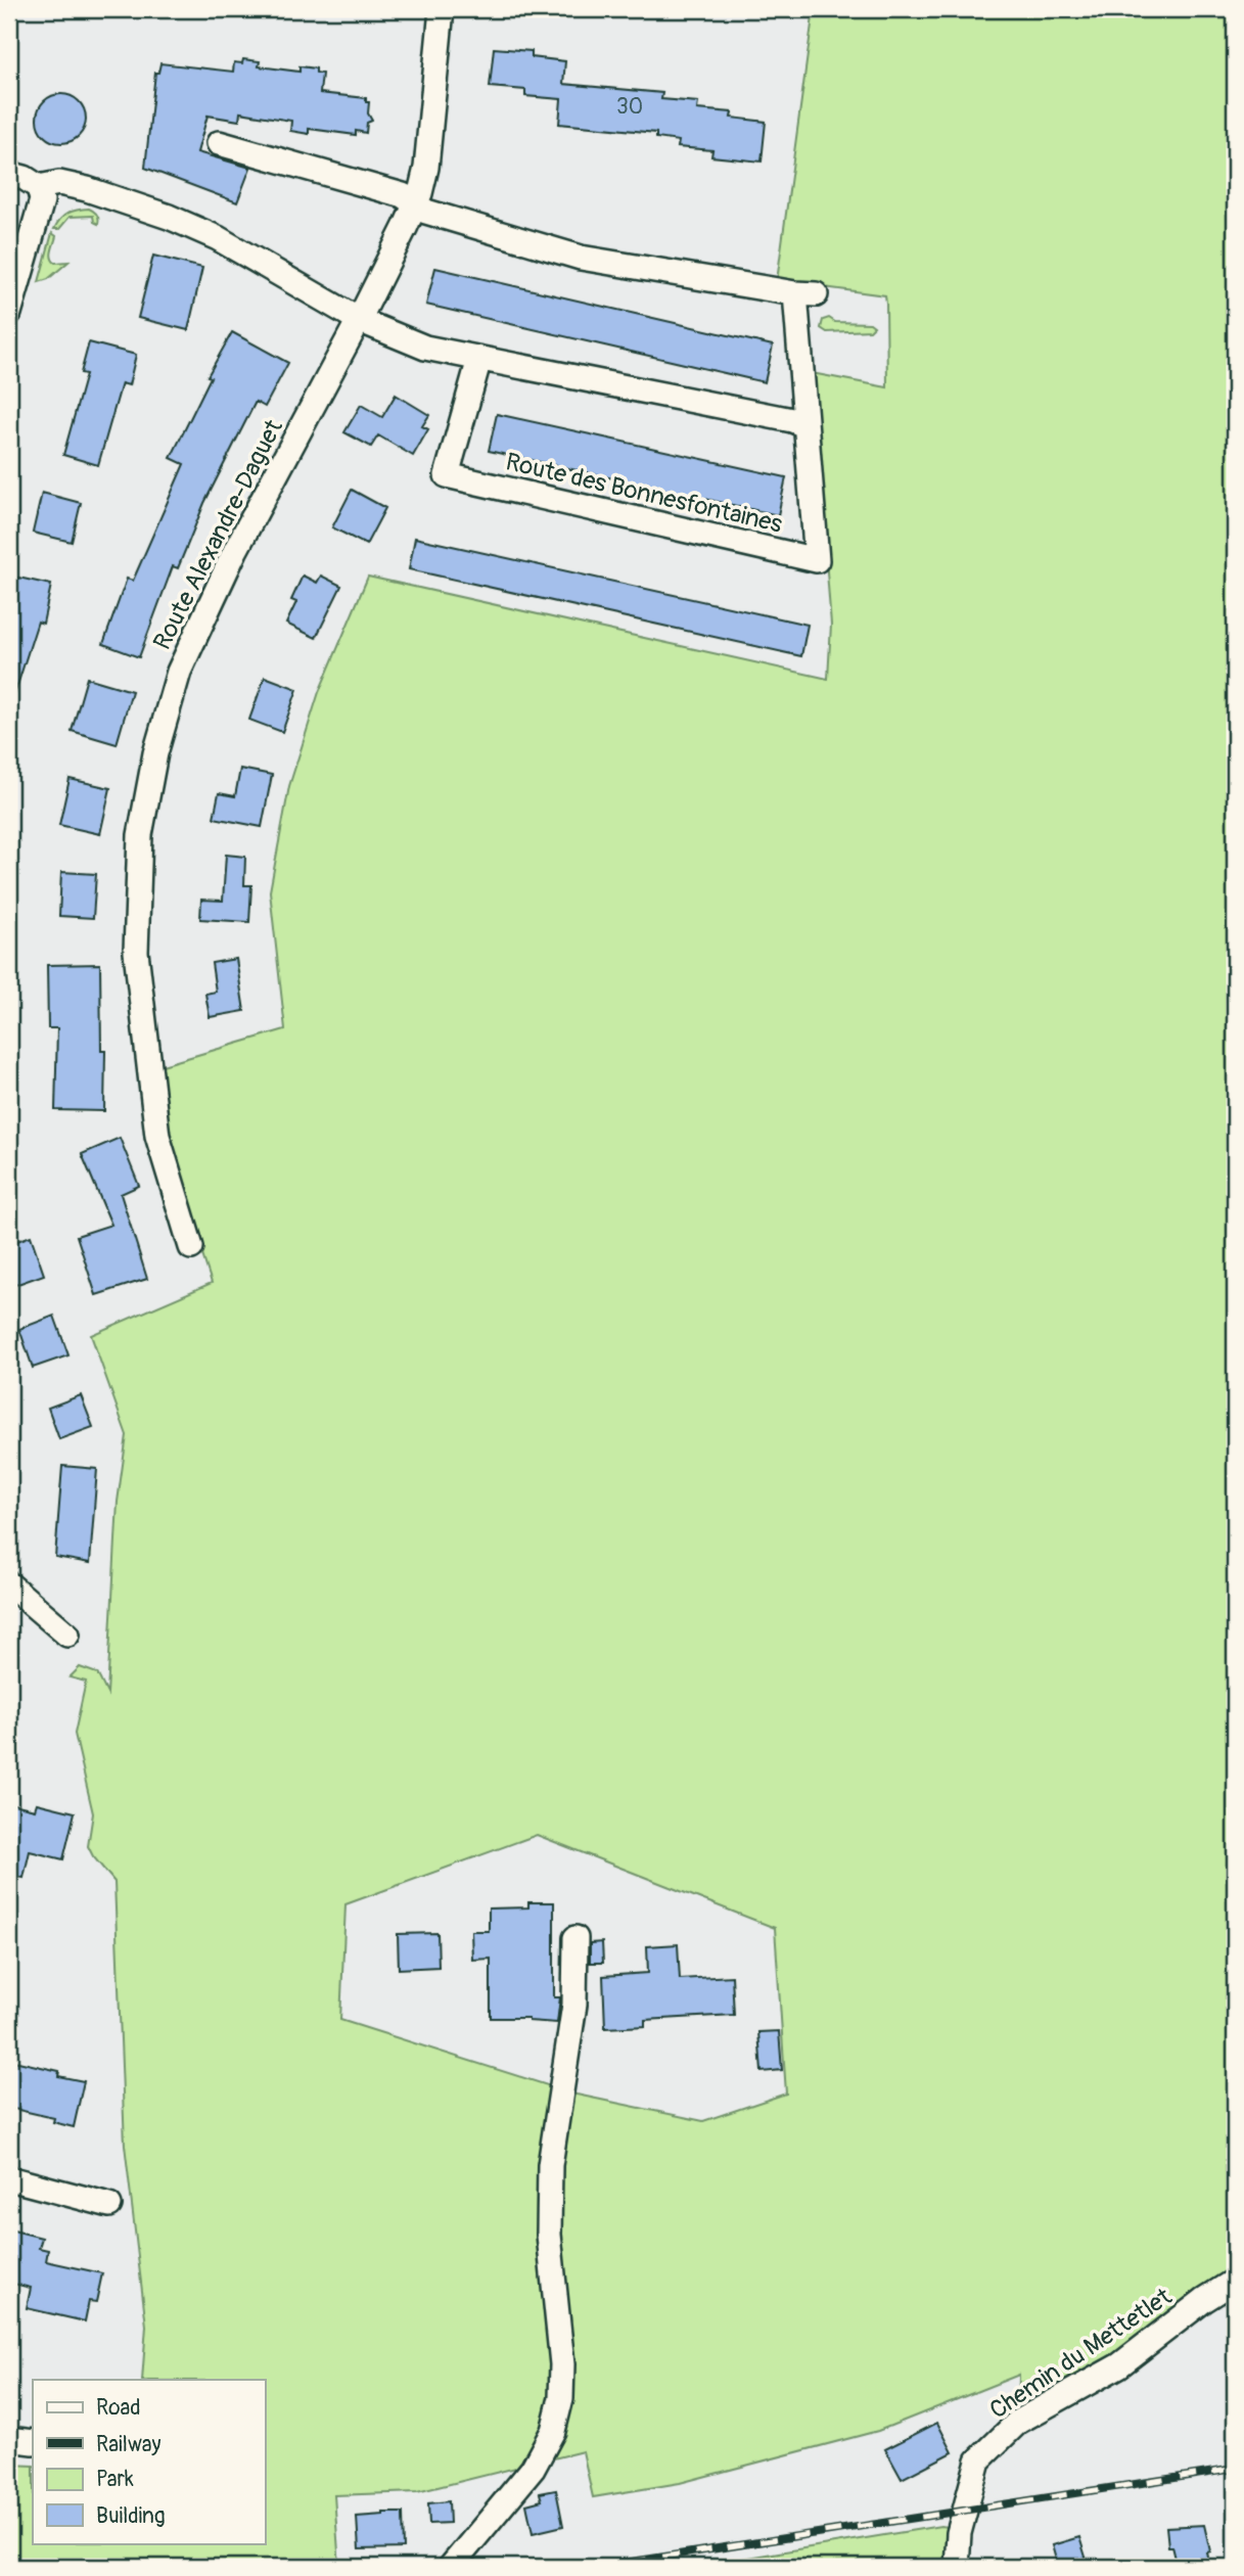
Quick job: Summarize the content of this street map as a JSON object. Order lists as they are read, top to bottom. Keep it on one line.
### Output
{"streets":{"street":["Route des Bonnesfontaines","Route Alexandre-Daguet","Chemin du Mettetlet"]},"house_numbers":["30"],"legend":["Road","Railway","Park","Building"]}
